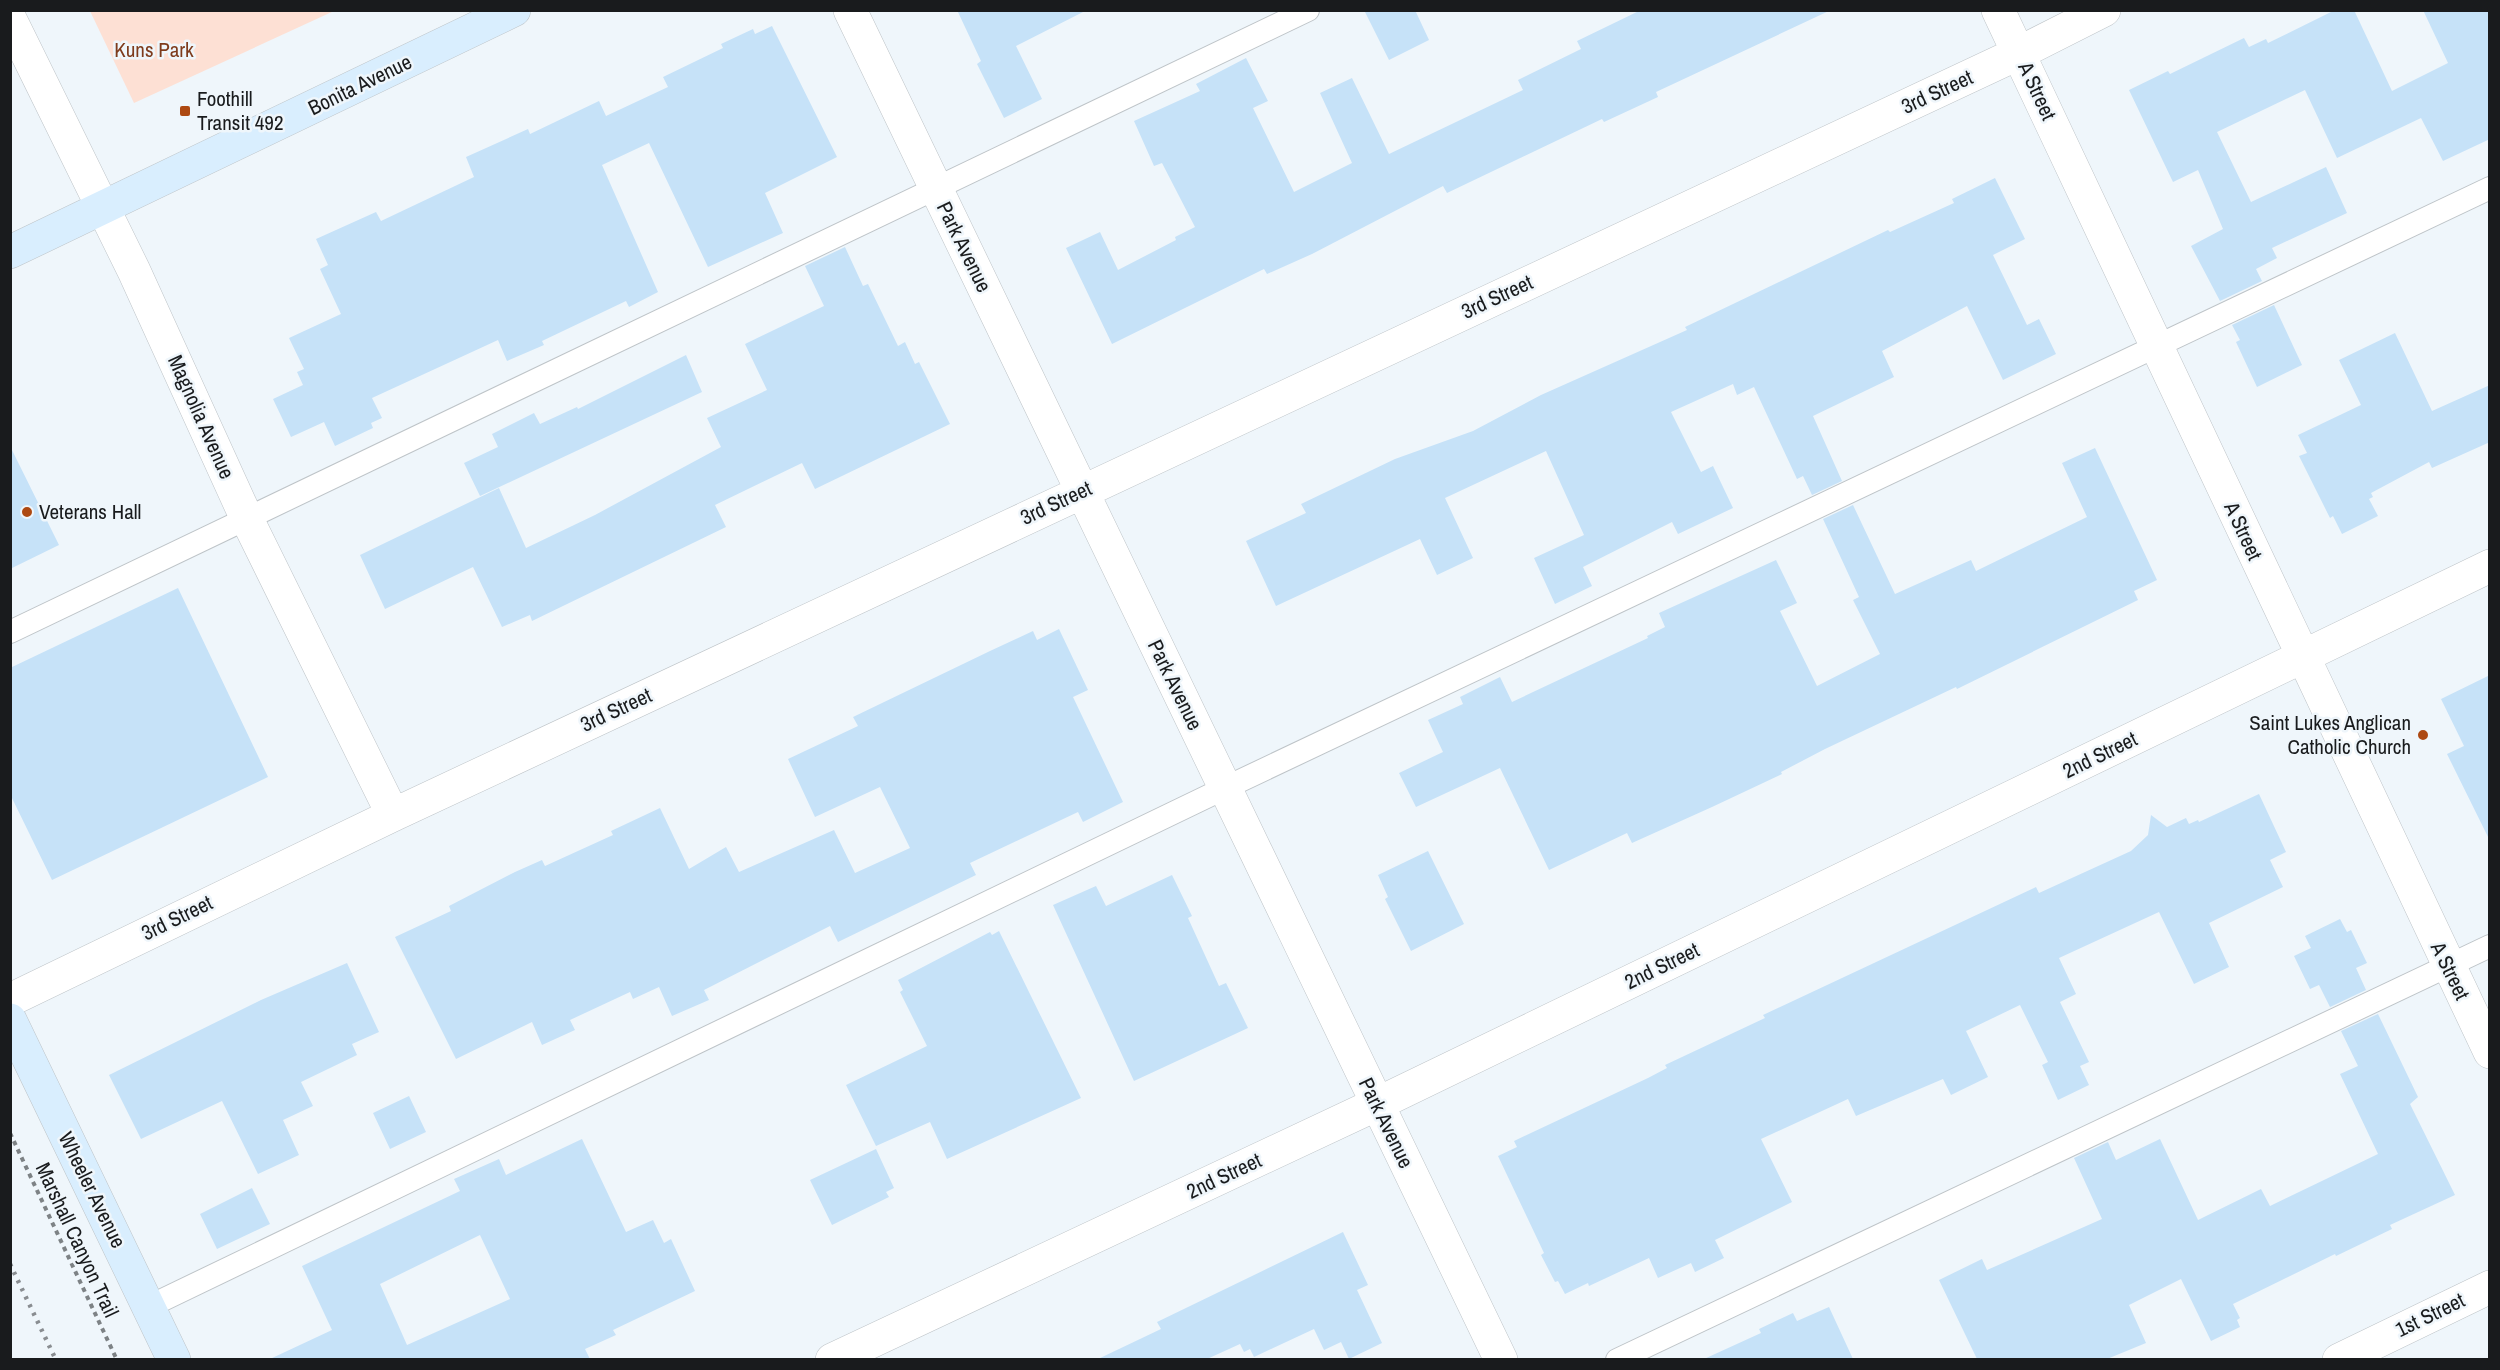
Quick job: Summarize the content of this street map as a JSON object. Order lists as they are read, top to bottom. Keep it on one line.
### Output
{"streets":{"main road":["Bonita Avenue","Wheeler Avenue"],"street":["A Street","3rd Street","Park Avenue","Magnolia Avenue","2nd Street","1st Street"],"path":["Marshall Canyon Trail"]},"crossings":[["Bonita Avenue","Magnolia Avenue"],["A Street","3rd Street"],["A Street","2nd Street"],["3rd Street","Park Avenue"],["3rd Street","Magnolia Avenue"],["Park Avenue","2nd Street"]],"parks":["Kuns Park"],"places":{"transit":["Foothill Transit 492"],"other":["Veterans Hall","Saint Lukes Anglican Catholic Church"]}}
